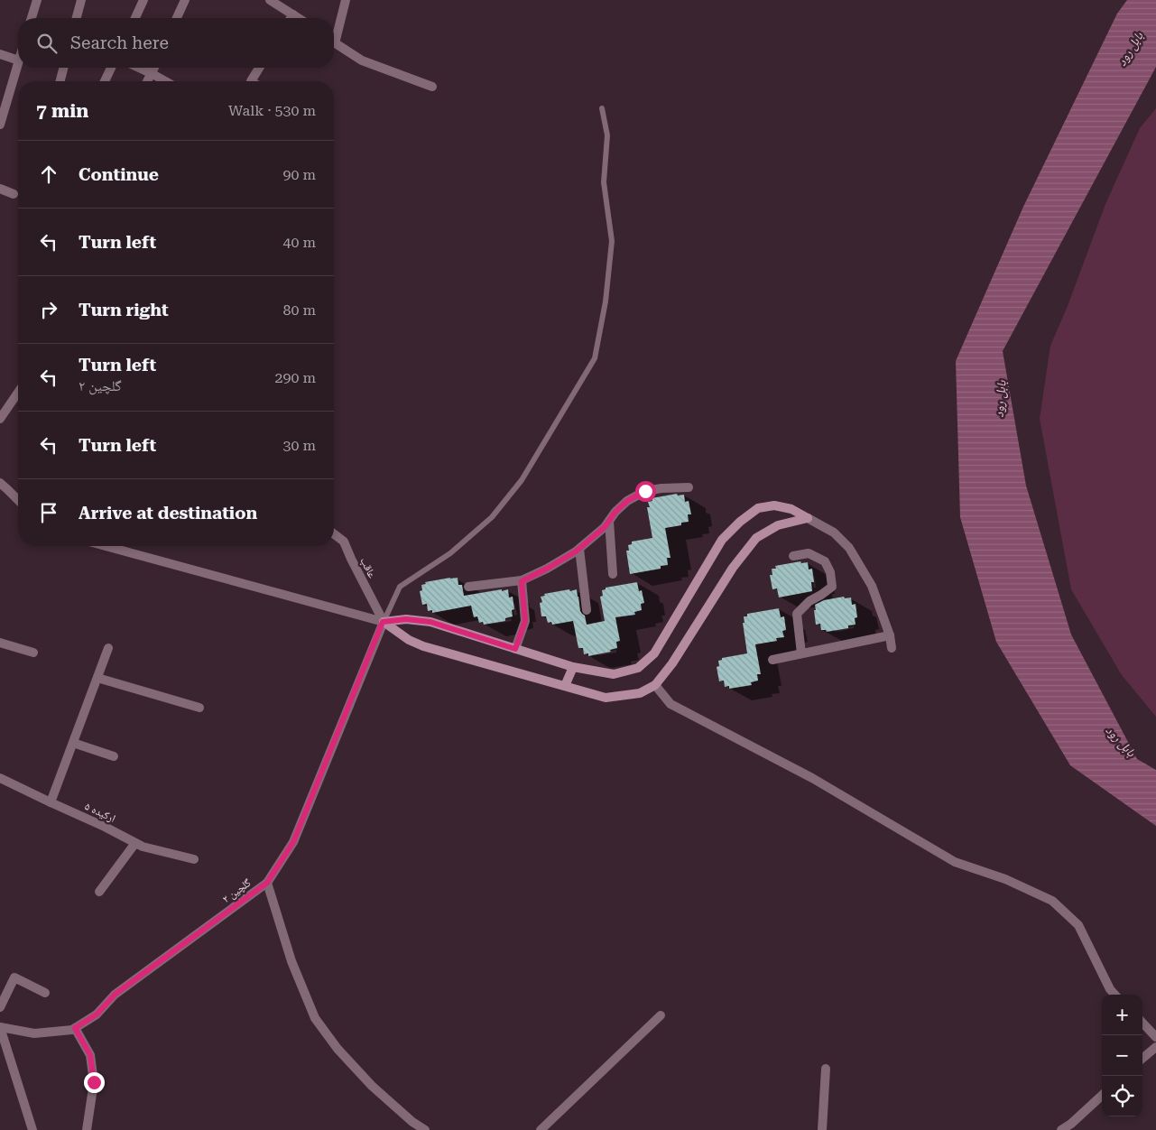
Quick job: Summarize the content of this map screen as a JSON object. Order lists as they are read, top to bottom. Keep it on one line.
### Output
{"streets":{"street":["عاقب","ارکیده ۵","گلچین ۲"]},"crossings":[["عاقب","گلچین ۲"]],"water":["بابل رود"],"page":{"search":"Search here","heading":["7 min","Walk · 530 m"],"list":[["Continue","90 m"],["Turn left","40 m"],["Turn right","80 m"],["Turn left","گلچین ۲","290 m"],["Turn left","30 m"],"Arrive at destination"],"map_buttons":["+","−"]}}
